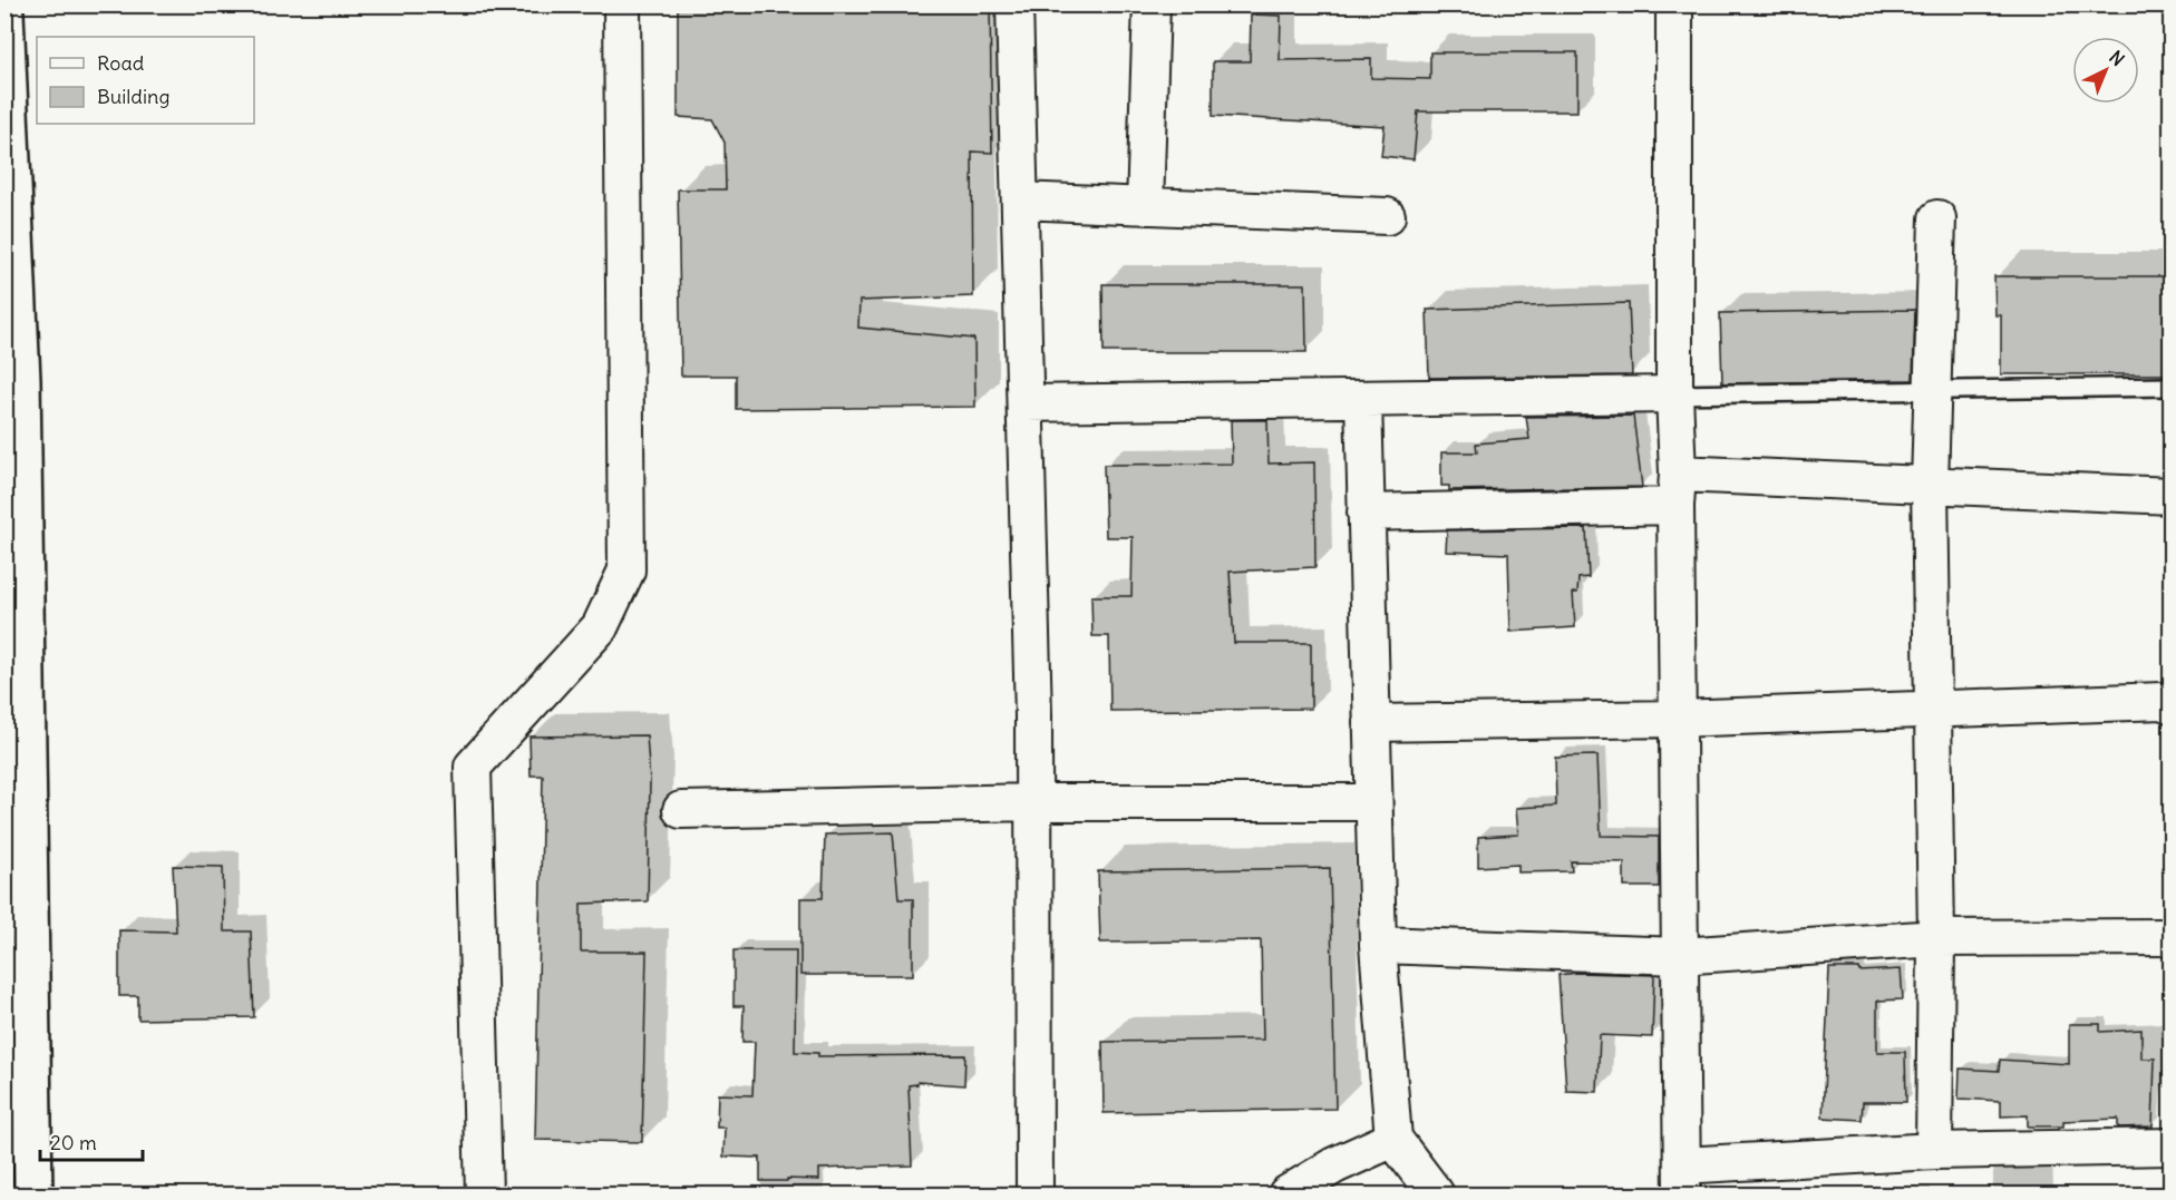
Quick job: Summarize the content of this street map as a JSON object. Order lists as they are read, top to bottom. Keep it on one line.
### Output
{"legend":["Road","Building"],"scale_bar":"20 m","north":"top right"}
